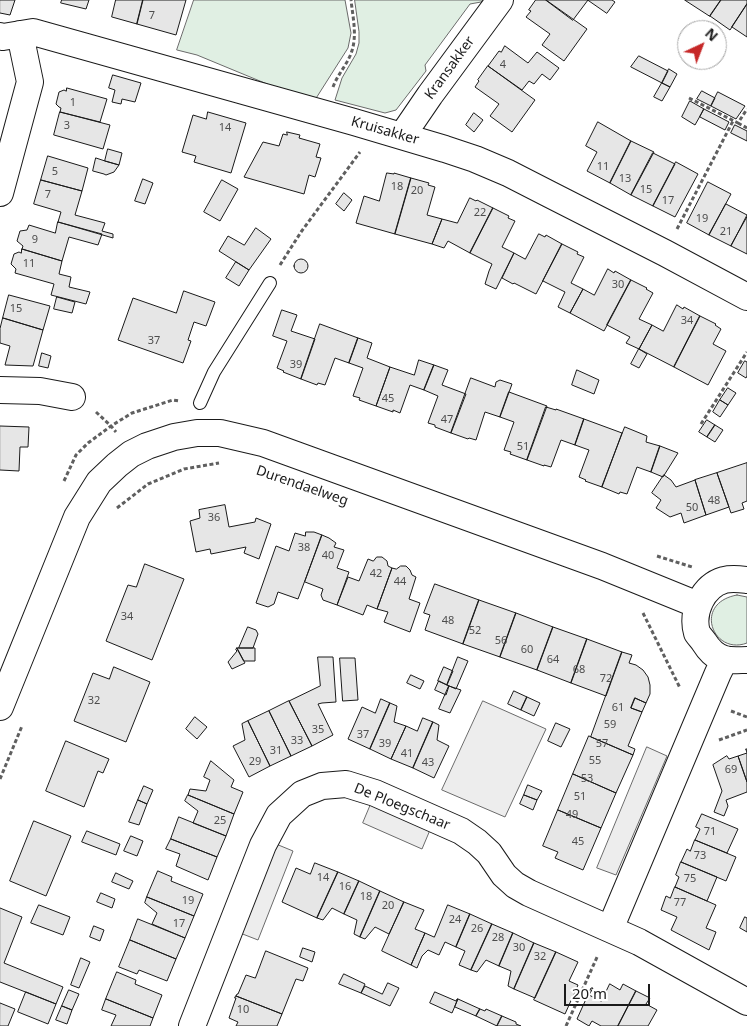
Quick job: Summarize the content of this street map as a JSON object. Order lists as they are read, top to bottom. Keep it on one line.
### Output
{"streets":{"street":["Kransakker","Kruisakker","Durendaelweg","De Ploegschaar"]},"crossings":[["Kransakker","Kruisakker"]],"house_numbers":["7","4","1","3","14","11","5","13","18","15","20","7","17","22","19","21","9","11","30","15","34","37","39","45","47","51","48","50","36","38","40","42","44","34","48","52","56","60","64","68","72","32","61","59","35","37","33","39","57","31","41","55","29","43","69","53","51","49","25","71","45","73","14","75","16","18","19","77","20","24","17","26","28","30","32","10"],"scale_bar":"20 m","north":"top right"}
